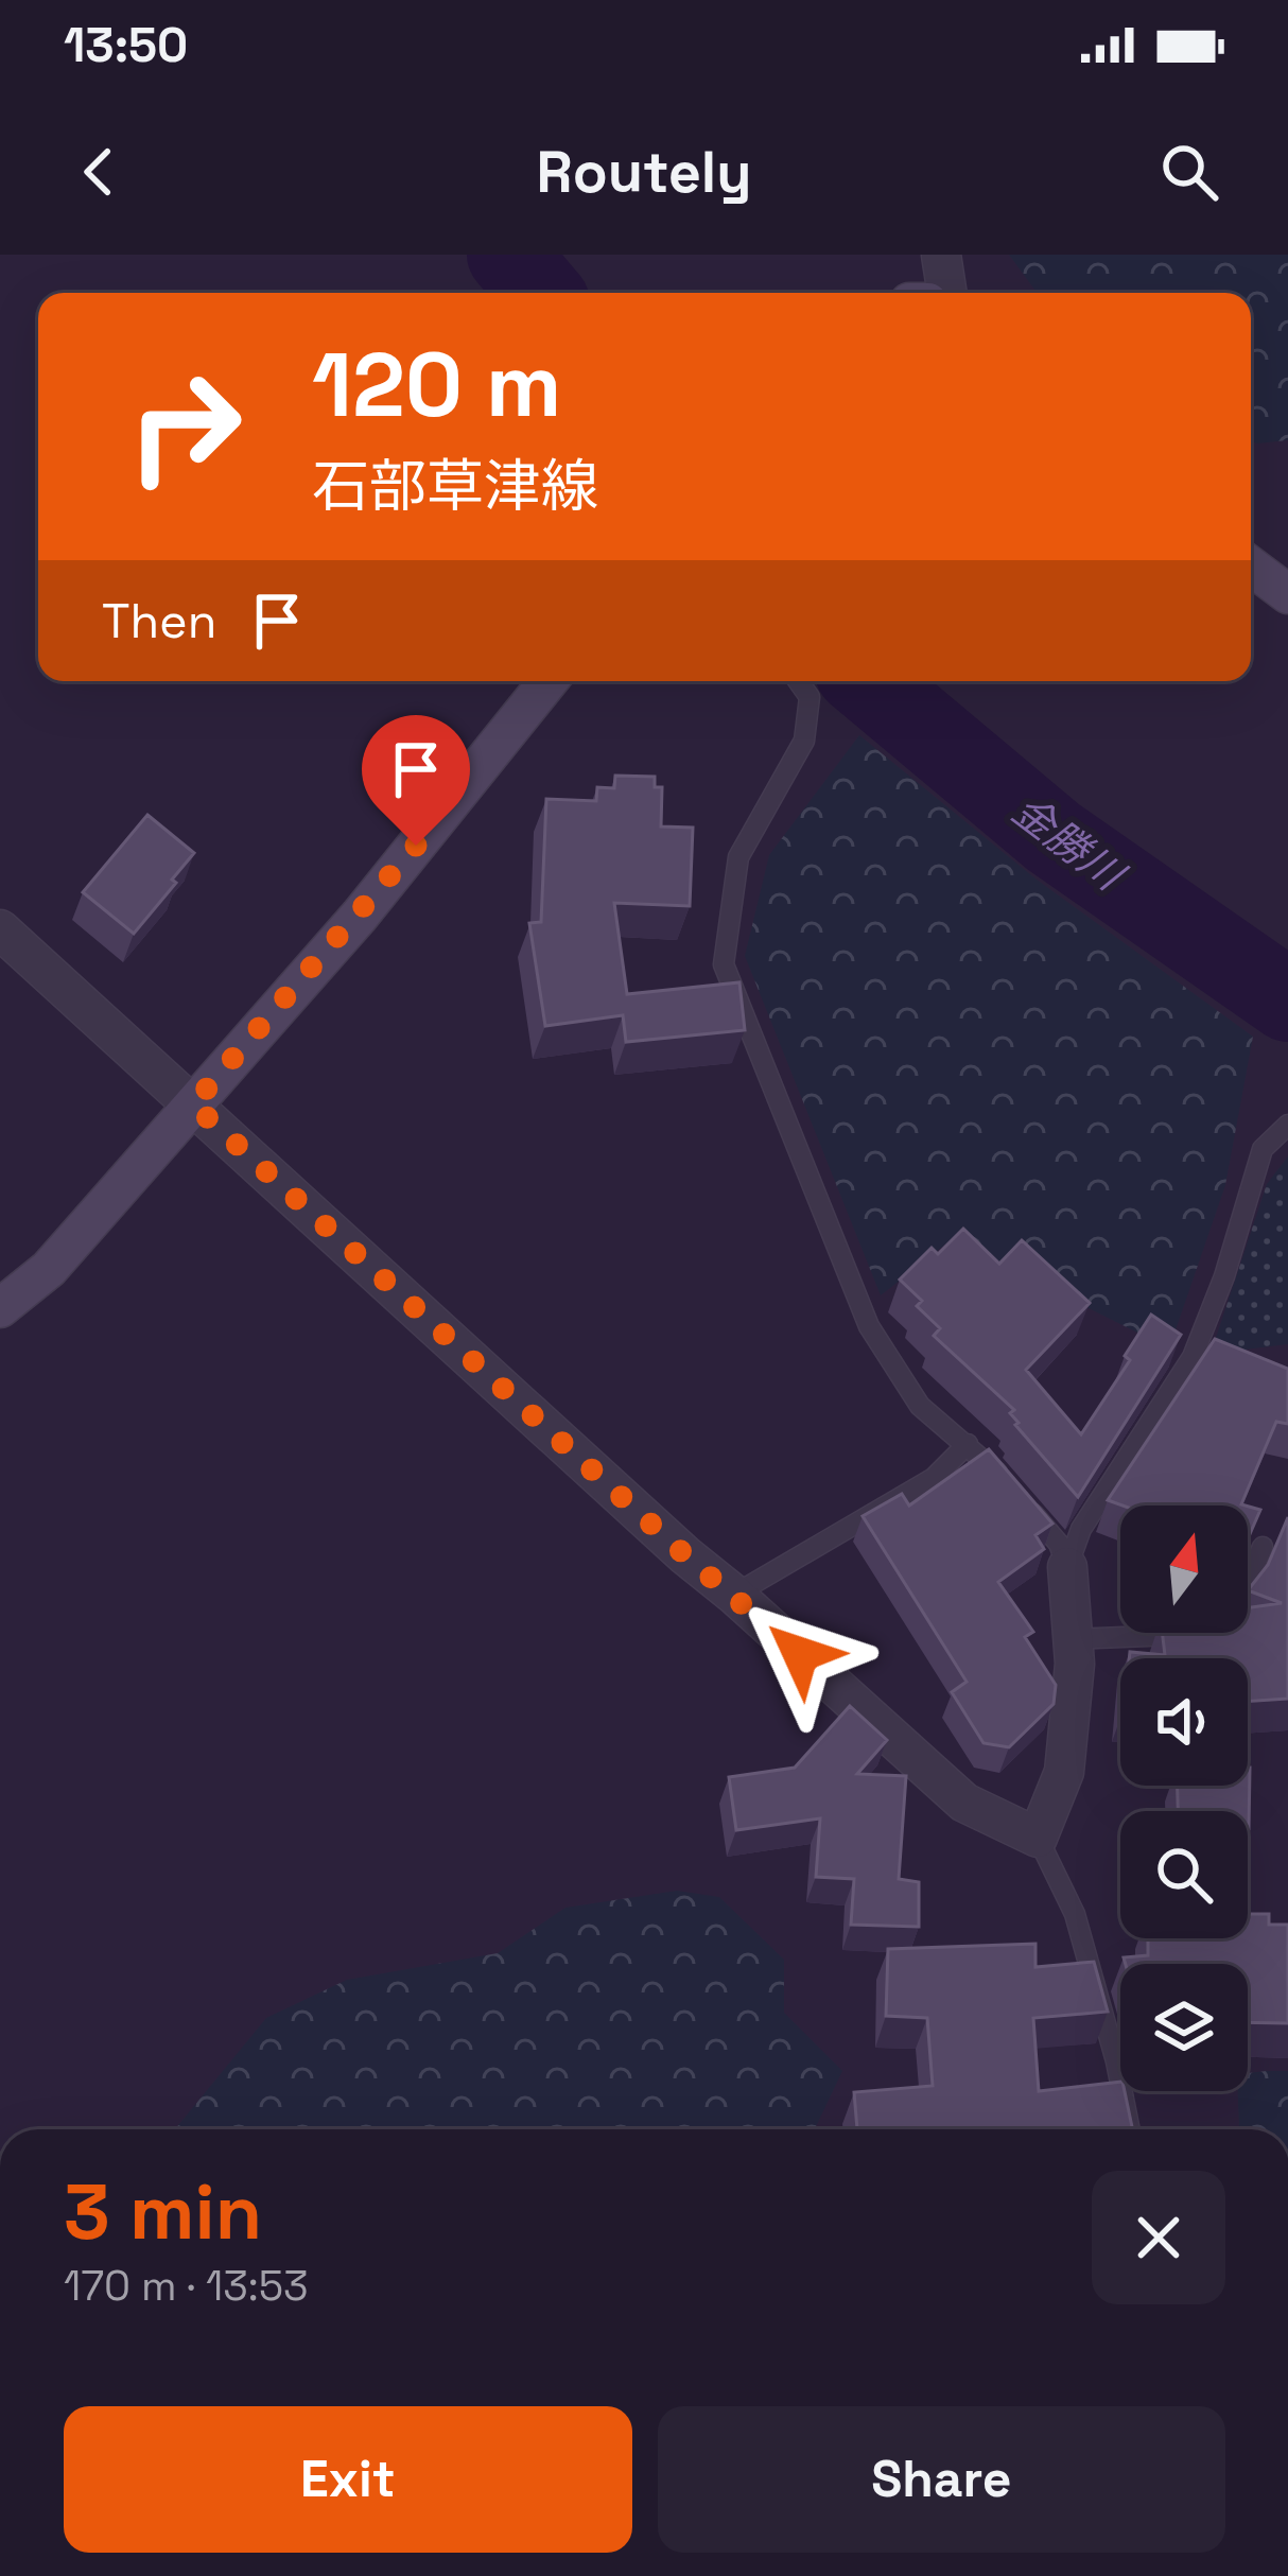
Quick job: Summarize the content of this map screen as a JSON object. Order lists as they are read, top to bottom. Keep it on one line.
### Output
{"water":["金勝川"],"north":"top","page":{"status":"13:50","header":"Routely","turn":["120 m","石部草津線"],"then":"Then","heading":["3 min","170 m · 13:53"],"buttons":["Exit","Share"]}}
